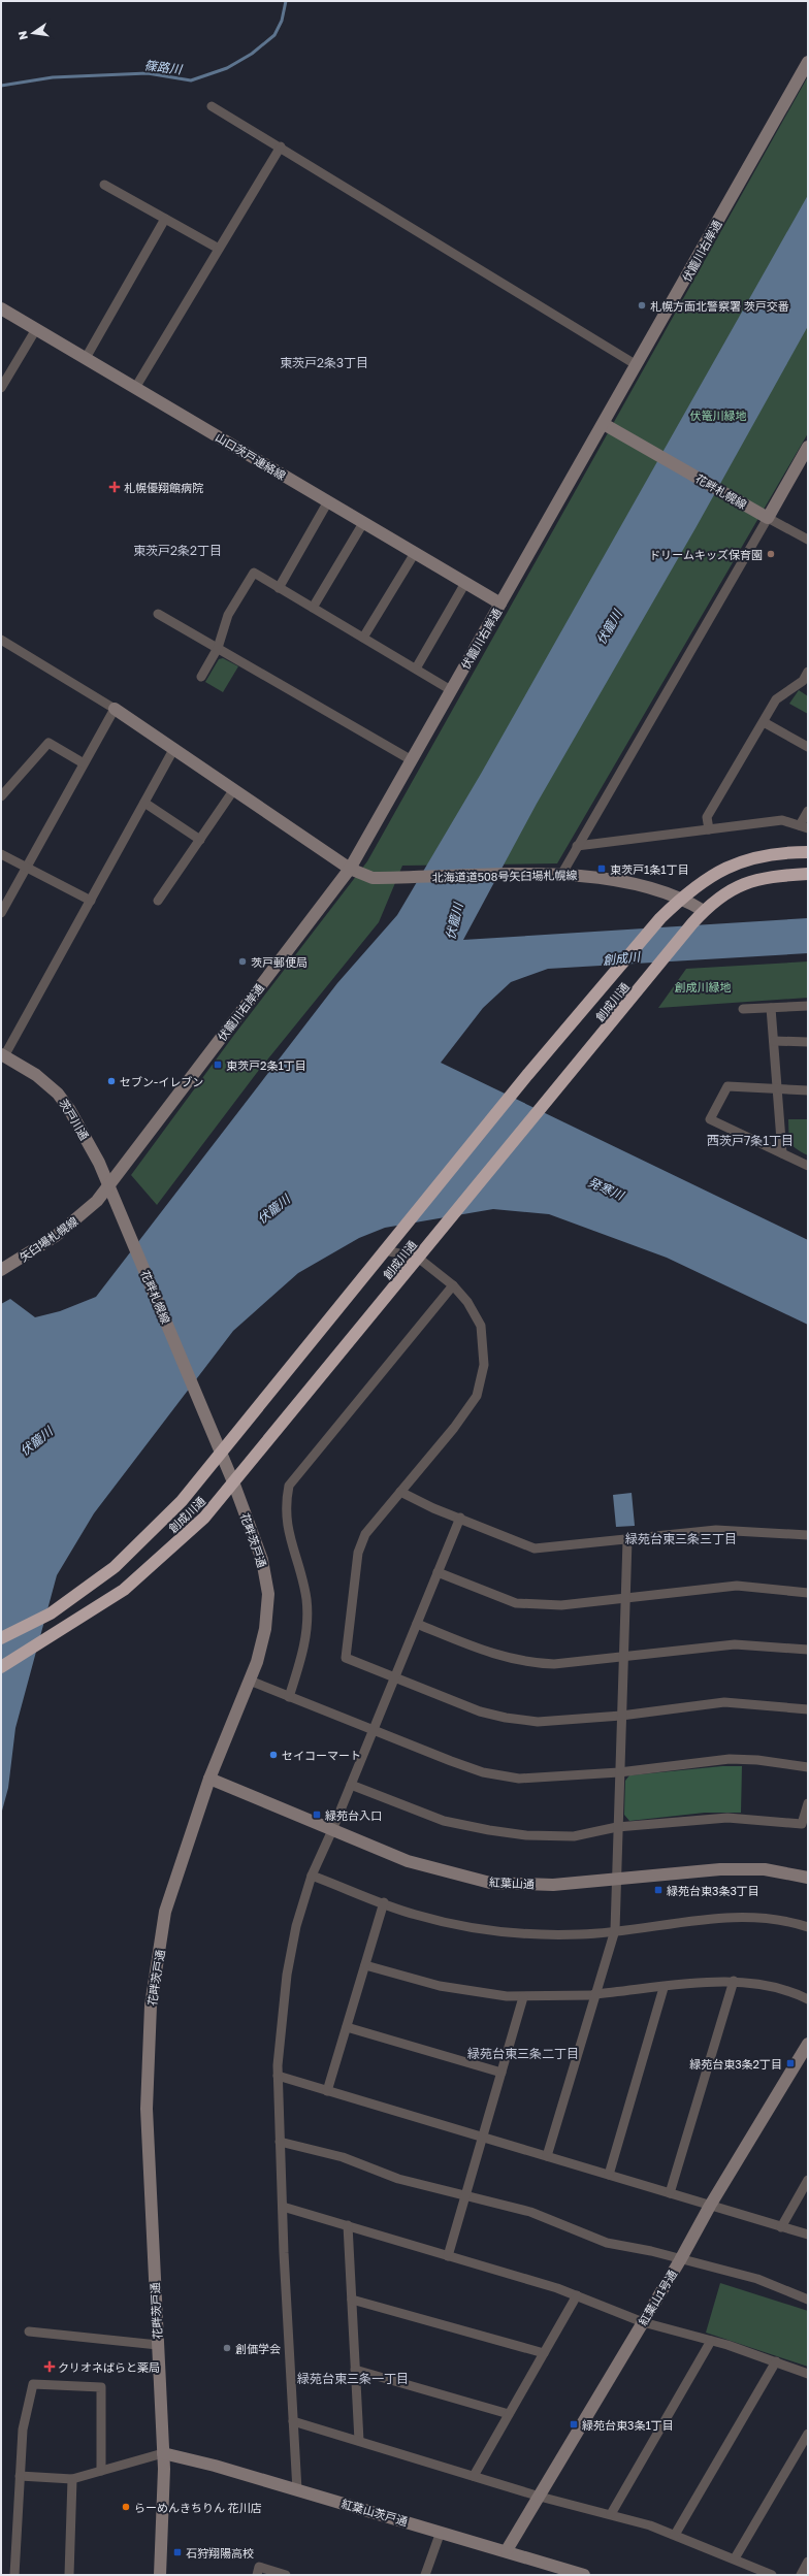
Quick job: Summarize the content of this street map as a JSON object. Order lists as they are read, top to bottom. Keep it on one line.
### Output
{"streets":{"highway":["創成川通"],"main road":["伏籠川右岸通","山口茨戸連絡線","花畔札幌線","北海道道508号矢臼場札幌線","茨戸川通","矢臼場札幌線","花畔茨戸通","紅葉山通","紅葉山1号通","紅葉山茨戸通"]},"crossings":[["伏籠川右岸通","山口茨戸連絡線"],["伏籠川右岸通","花畔札幌線"],["伏籠川右岸通","北海道道508号矢臼場札幌線"],["伏籠川右岸通","茨戸川通"],["伏籠川右岸通","矢臼場札幌線"],["花畔札幌線","茨戸川通"],["花畔札幌線","矢臼場札幌線"],["花畔札幌線","花畔茨戸通"],["北海道道508号矢臼場札幌線","創成川通"],["創成川通","花畔茨戸通"],["茨戸川通","矢臼場札幌線"],["花畔茨戸通","紅葉山通"],["花畔茨戸通","紅葉山茨戸通"],["紅葉山1号通","紅葉山茨戸通"]],"districts":["東茨戸2条3丁目","東茨戸2条2丁目","西茨戸7条1丁目","緑苑台東三条三丁目","緑苑台東三条二丁目","緑苑台東三条一丁目"],"water":["篠路川","伏籠川","創成川","発寒川"],"parks":["伏篭川緑地","創成川緑地"],"places":{"other":["札幌方面北警察署 茨戸交番","ドリームキッズ保育園","茨戸郵便局","セブン-イレブン","セイコーマート","創価学会","らーめんきちりん 花川店"],"health":["札幌優翔館病院","クリオネばらと薬局"],"transit":["東茨戸1条1丁目","東茨戸2条1丁目","緑苑台入口","緑苑台東3条3丁目","緑苑台東3条2丁目","緑苑台東3条1丁目","石狩翔陽高校"]},"north":"left"}
